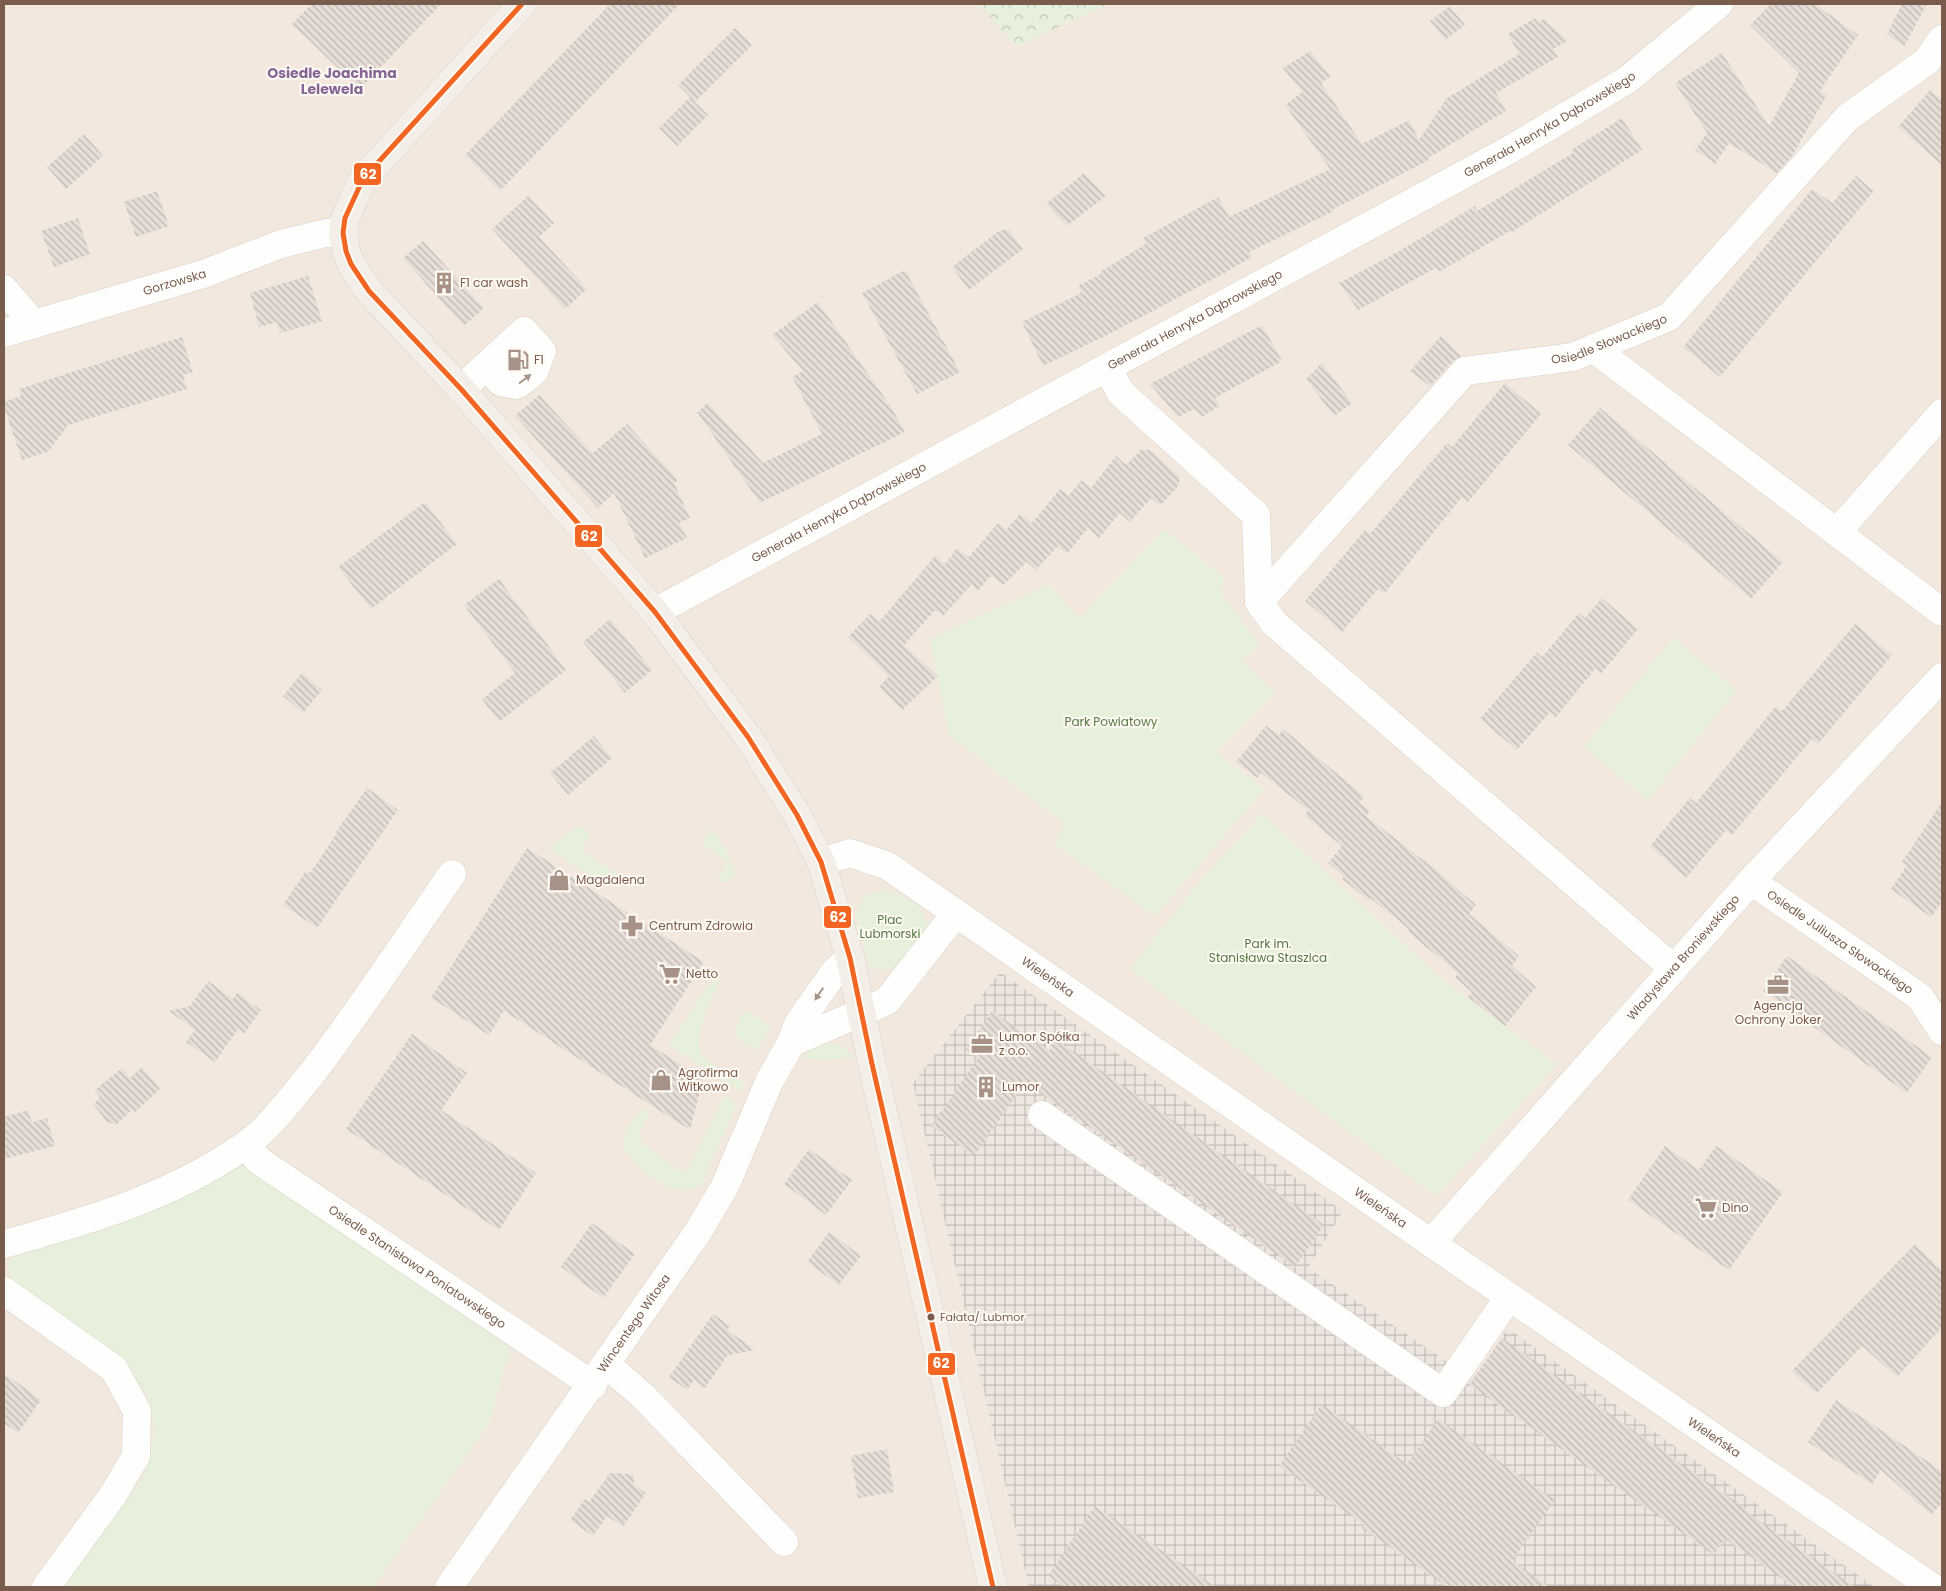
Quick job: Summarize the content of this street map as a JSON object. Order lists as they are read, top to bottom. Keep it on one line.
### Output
{"streets":{"street":["Generała Henryka Dąbrowskiego","Gorzowska","Osiedle Słowackiego","Osiedle Juliusza Słowackiego","Władysława Broniewskiego","Wieleńska","Osiedle Stanisława Poniatowskiego","Wincentego Witosa"]},"crossings":[["Osiedle Juliusza Słowackiego","Władysława Broniewskiego"],["Władysława Broniewskiego","Wieleńska"],["Osiedle Stanisława Poniatowskiego","Wincentego Witosa"]],"districts":["Osiedle Joachima Lelewela"],"parks":["Park Powiatowy","Plac Lubmorski","Park im. Stanisława Staszica"],"places":{"building":["F1 car wash","Lumor"],"fuel station":["F1"],"shop":["Magdalena","Agrofirma Witkowo"],"pharmacy":["Centrum Zdrowia"],"supermarket":["Netto","Dino"],"office":["Agencja Ochrony Joker","Lumor Spółka z o.o."],"other":["Fałata/ Lubmor"]},"lines":["transit line 62"]}
